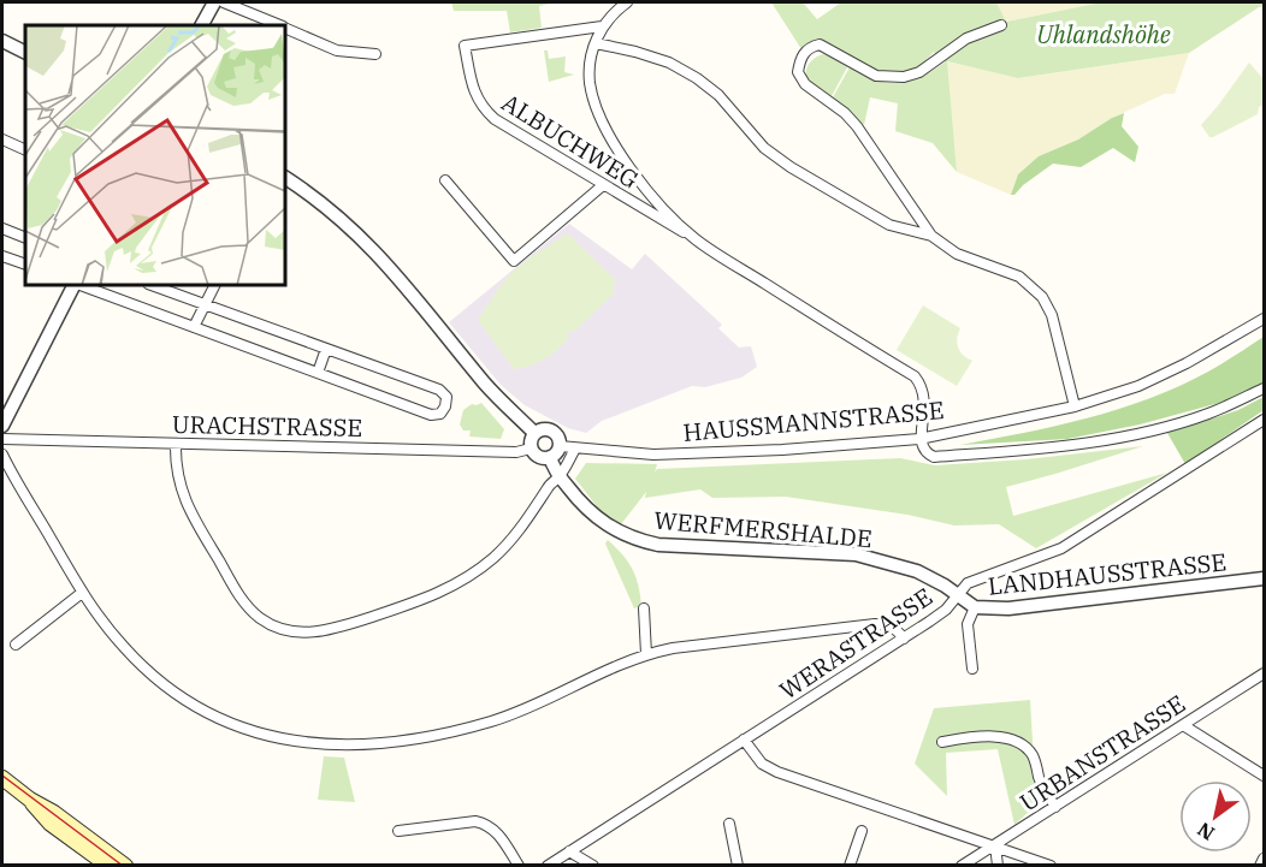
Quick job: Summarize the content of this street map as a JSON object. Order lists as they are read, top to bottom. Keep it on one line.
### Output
{"streets":{"street":["ALBUCHWEG","HAUSSMANNSTRASSE","URACHSTRASSE","WERFMERSHALDE","LANDHAUSSTRASSE","WERASTRASSE","URBANSTRASSE"]},"crossings":[["HAUSSMANNSTRASSE","URACHSTRASSE"],["HAUSSMANNSTRASSE","WERFMERSHALDE"],["URACHSTRASSE","WERFMERSHALDE"],["WERFMERSHALDE","LANDHAUSSTRASSE"],["WERFMERSHALDE","WERASTRASSE"],["LANDHAUSSTRASSE","WERASTRASSE"]],"parks":["Uhlandshöhe"],"north":"bottom left"}
